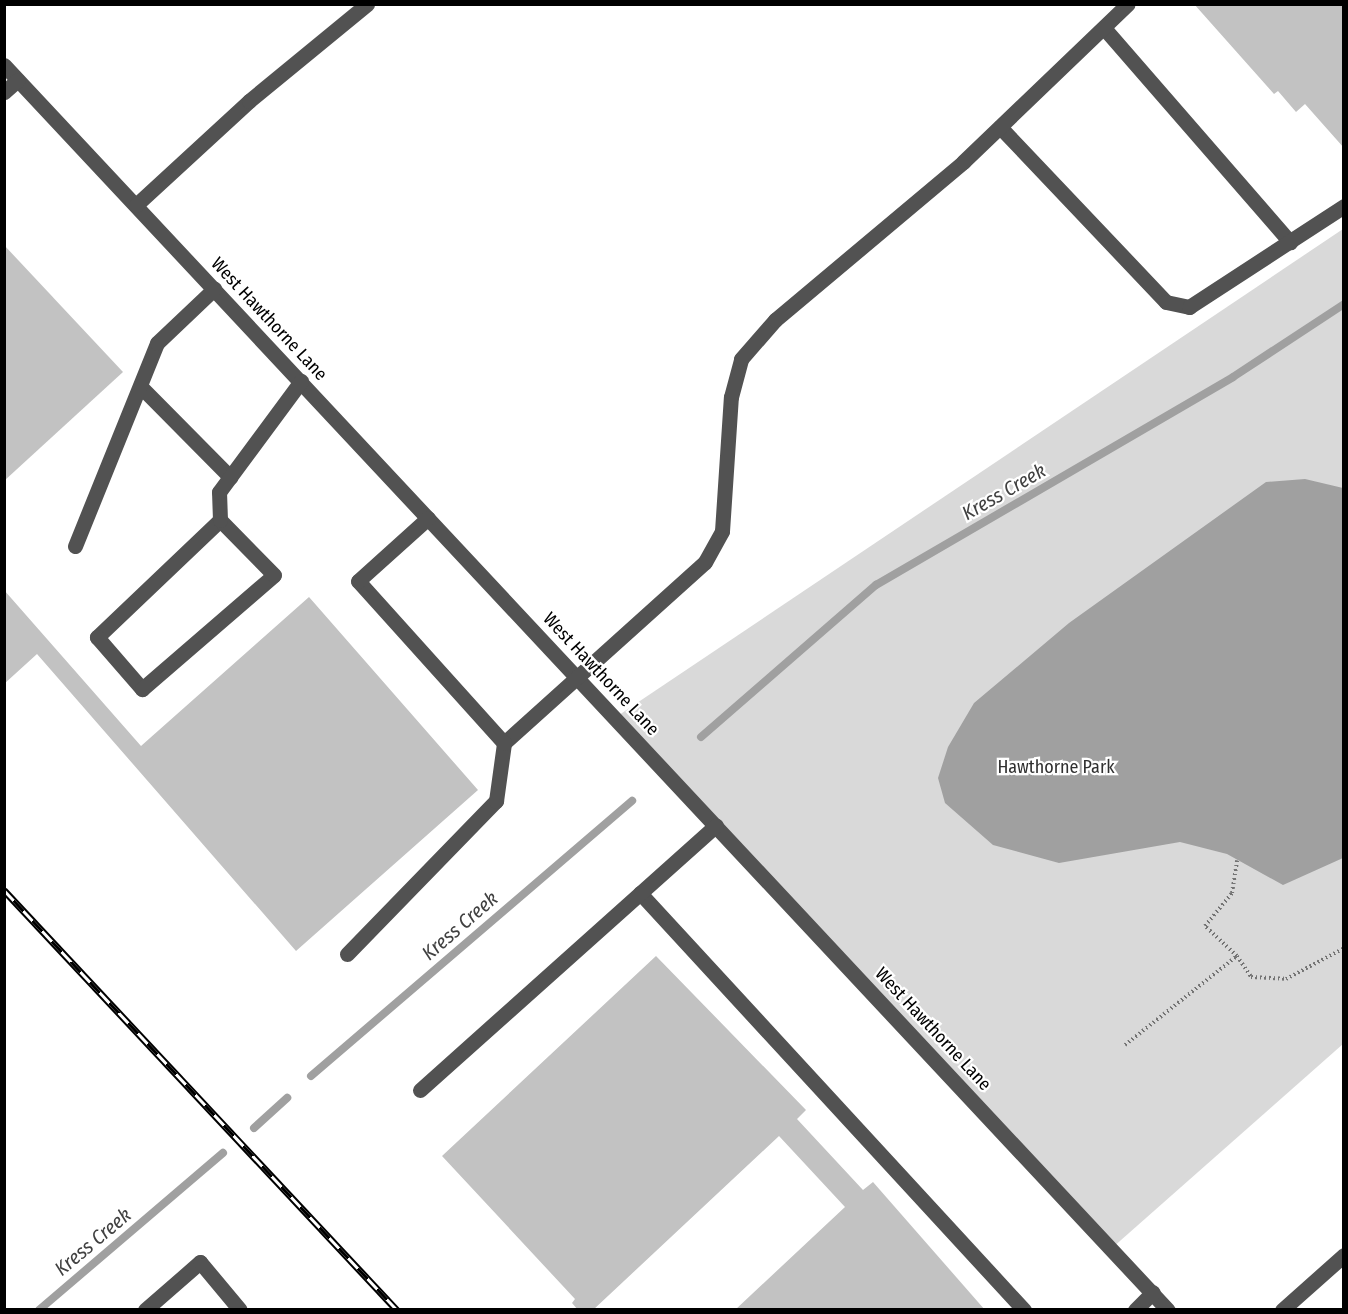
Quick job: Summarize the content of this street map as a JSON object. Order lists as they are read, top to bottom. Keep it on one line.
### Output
{"streets":{"street":["West Hawthorne Lane"]},"water":["Kress Creek"],"parks":["Hawthorne Park"]}
